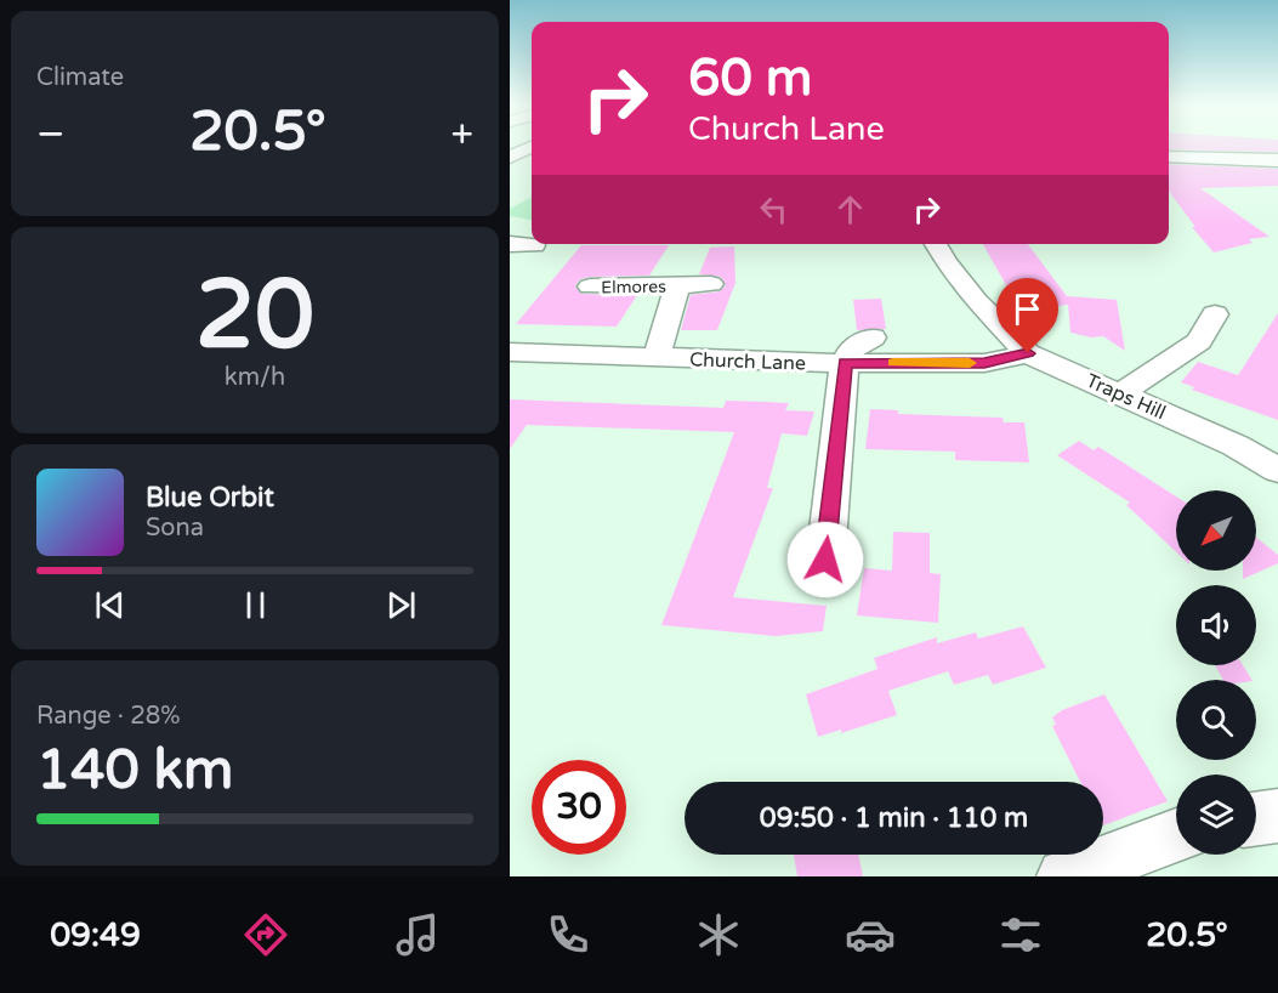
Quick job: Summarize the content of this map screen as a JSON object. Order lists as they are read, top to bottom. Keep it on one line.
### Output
{"streets":{"street":["Elmores","Church Lane","Traps Hill"]},"crossings":[["Elmores","Church Lane"],["Church Lane","Traps Hill"]],"north":"bottom left","page":{"tile":["Climate",["20","km/h"],["Range · 28%","140 km"]],"turn":["60 m","Church Lane"],"heat":["−","20.5°","+"],"song":["Blue Orbit","Sona"],"limit":"30","trip":"09:50 · 1 min · 110 m","tabs":["09:49","20.5°"]}}
